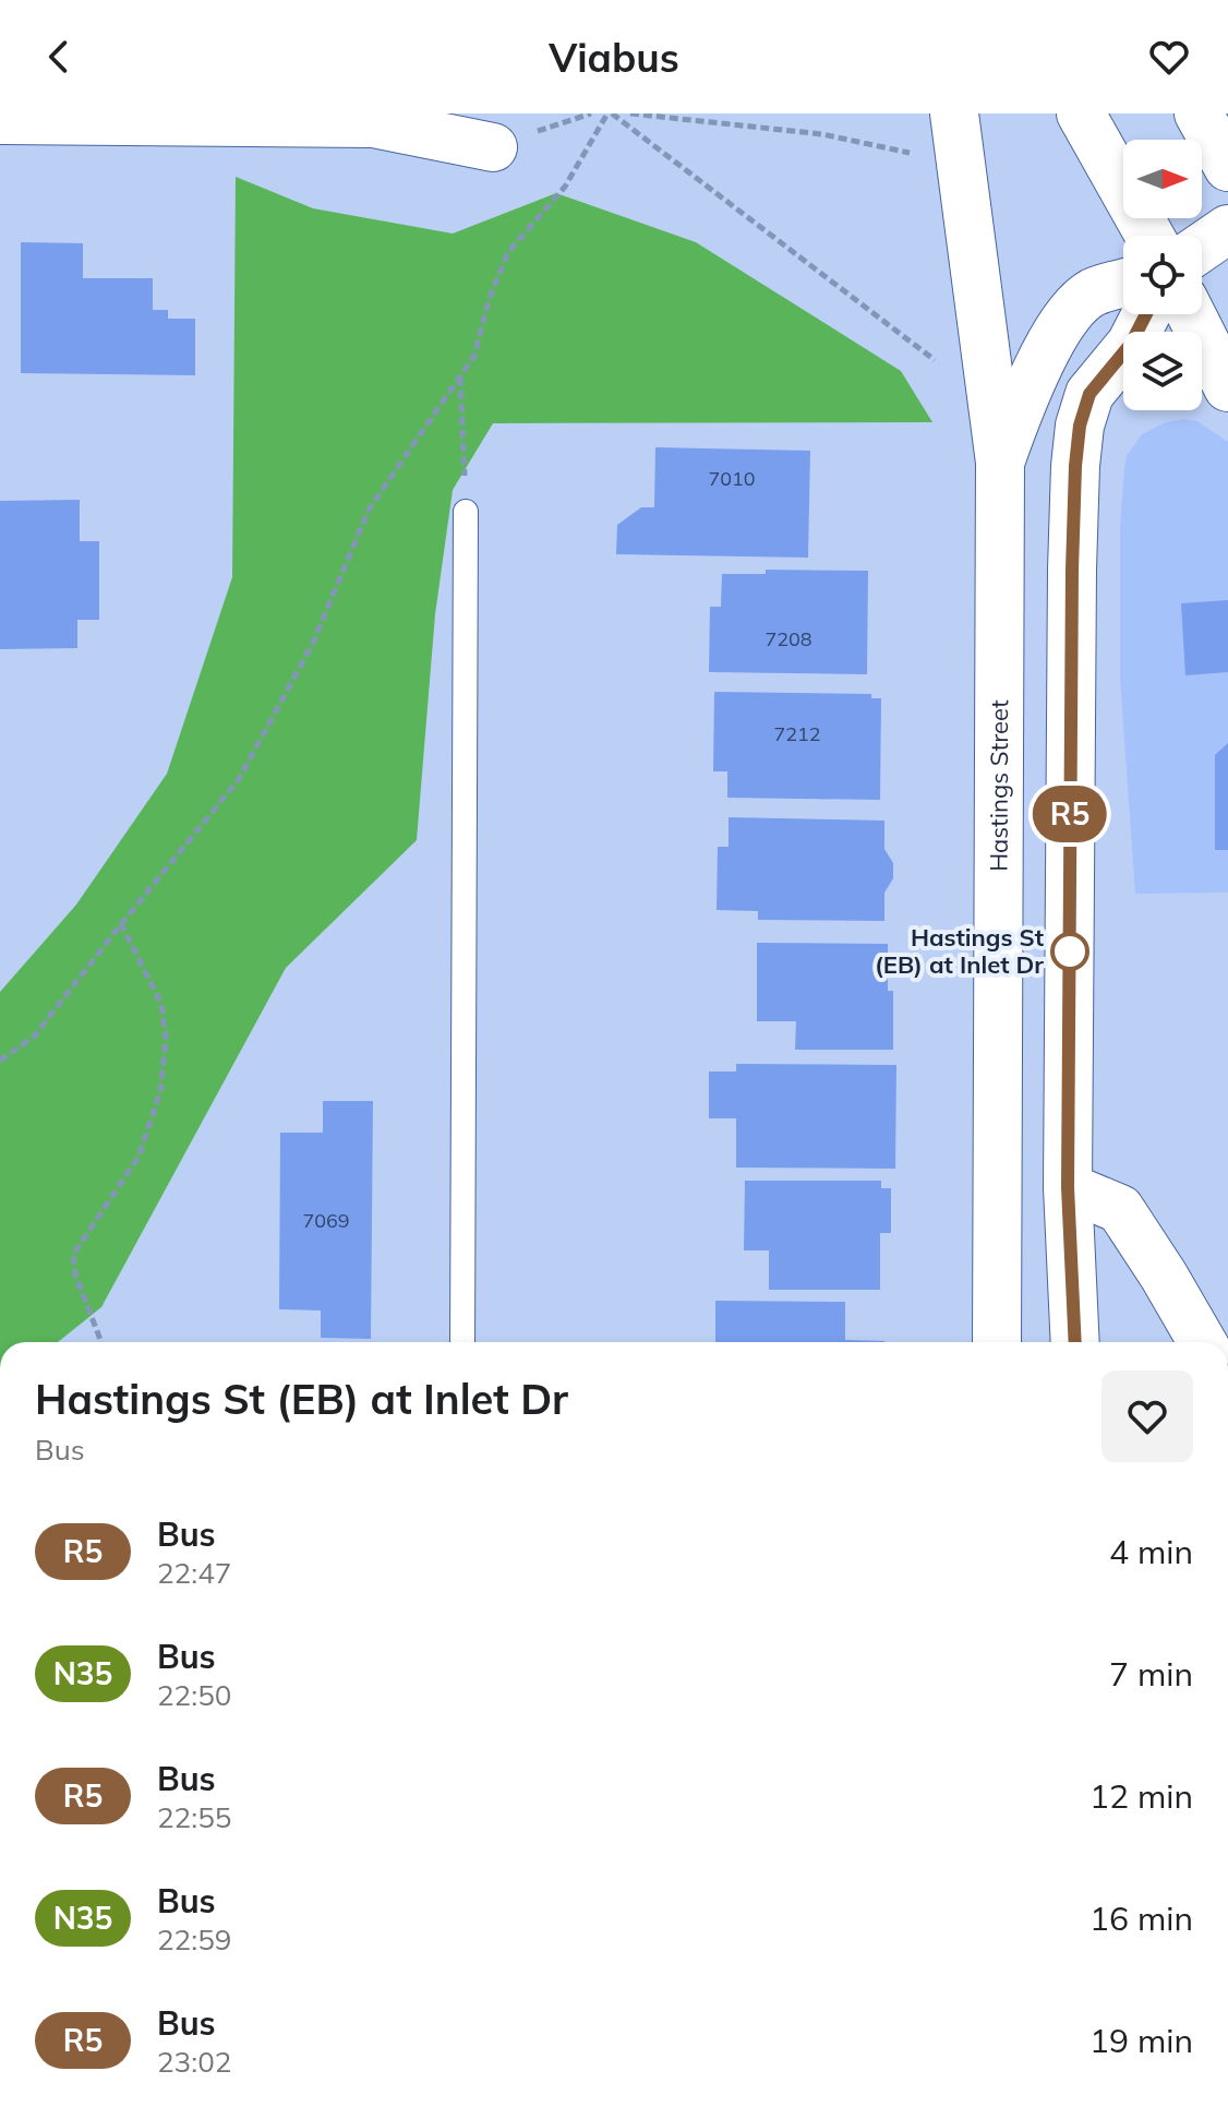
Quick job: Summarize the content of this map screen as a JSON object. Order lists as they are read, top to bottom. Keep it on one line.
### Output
{"streets":{"main road":["Hastings Street"]},"places":["Hastings St (EB) at Inlet Dr"],"lines":["bus line R5"],"house_numbers":["7010","7208","7212","7069"],"north":"right","page":{"header":"Viabus","on_map":"R5","heading":["Hastings St (EB) at Inlet Dr","Bus"],"list":[{"mark":"R5","name":"Bus","note":"22:47","value":"4 min"},{"mark":"N35","name":"Bus","note":"22:50","value":"7 min"},{"mark":"R5","name":"Bus","note":"22:55","value":"12 min"},{"mark":"N35","name":"Bus","note":"22:59","value":"16 min"},{"mark":"R5","name":"Bus","note":"23:02","value":"19 min"}]}}
